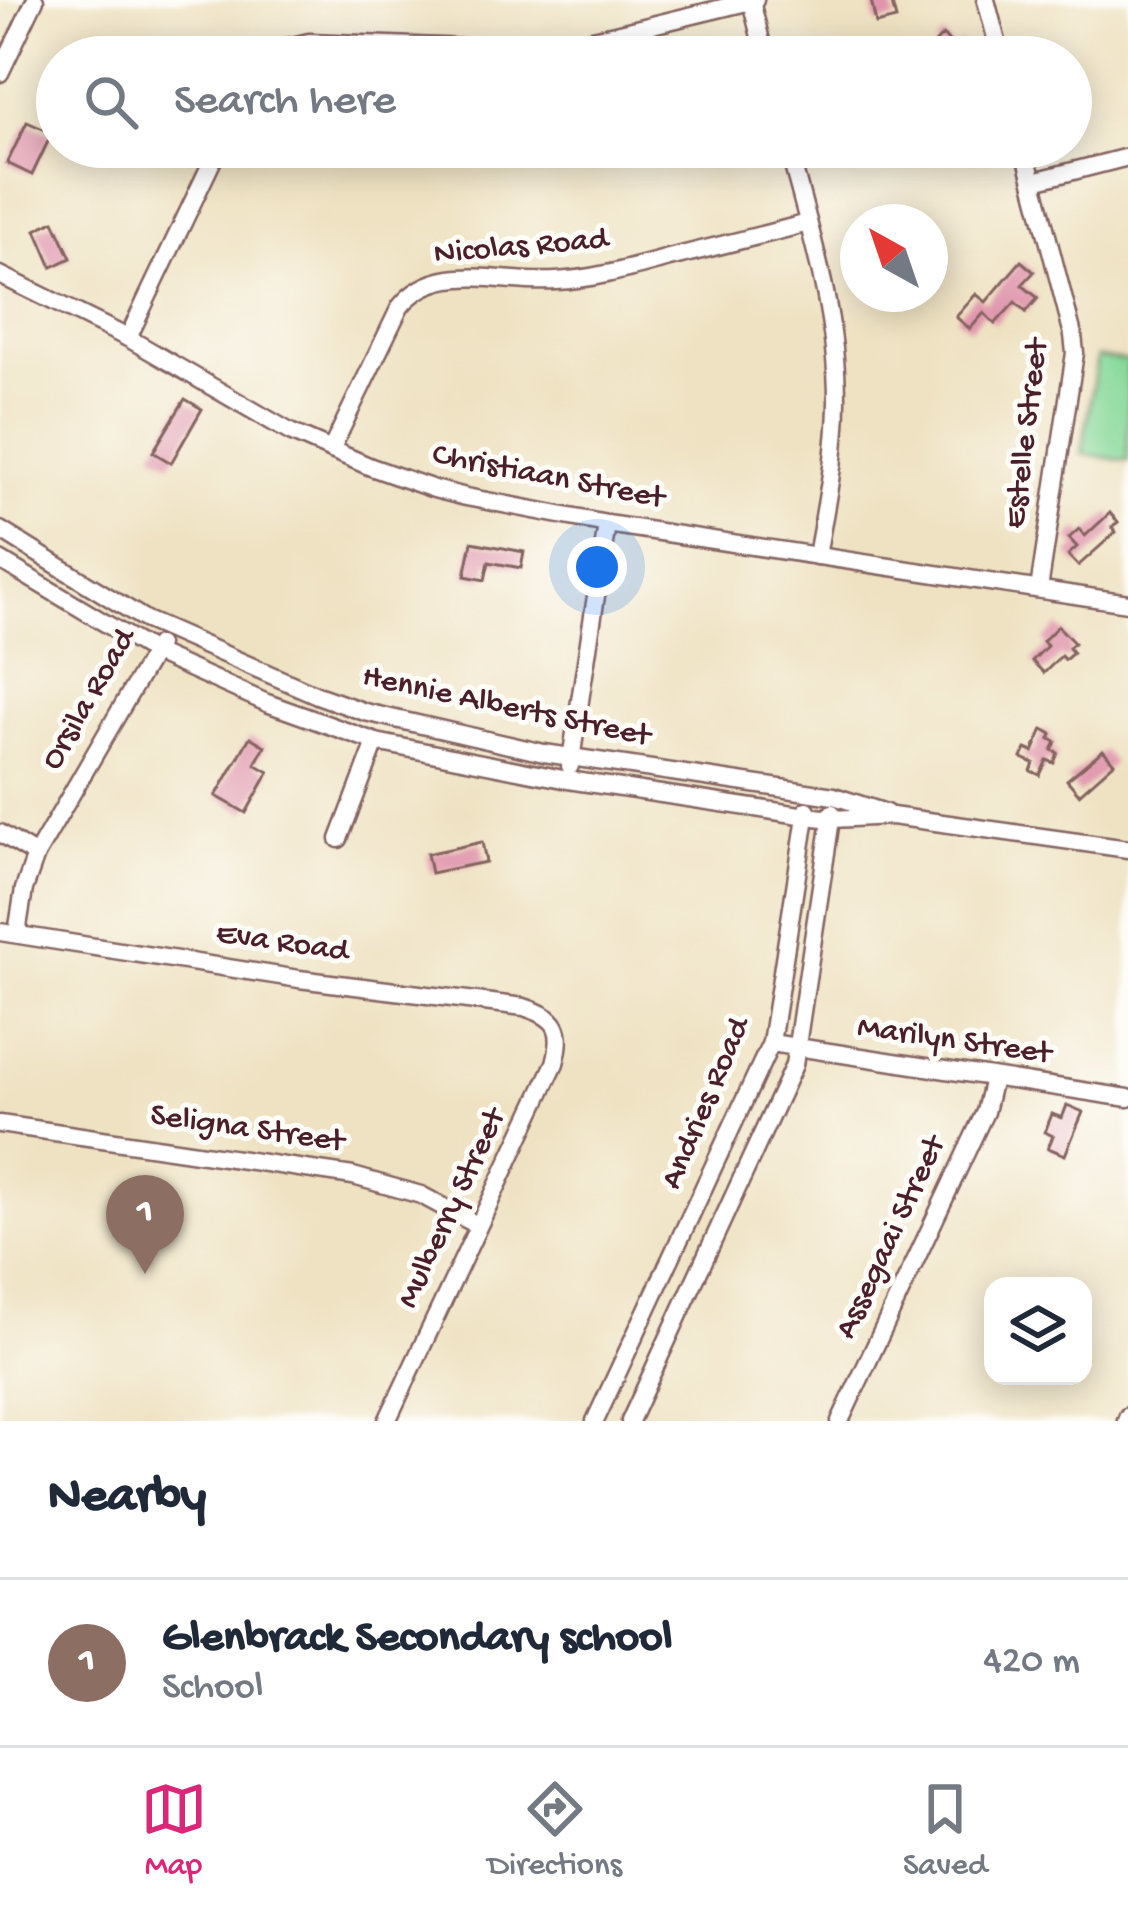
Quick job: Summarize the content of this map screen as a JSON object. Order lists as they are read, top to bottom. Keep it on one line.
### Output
{"streets":{"street":["Nicolas Road","Estelle Street","Christiaan Street","Orsila Road","Hennie Alberts Street","Eva Road","Marilyn Street","Andries Road","Seligna Street","Mulberry Street","Assegaai Street"]},"crossings":[["Nicolas Road","Christiaan Street"],["Estelle Street","Christiaan Street"],["Orsila Road","Hennie Alberts Street"],["Orsila Road","Eva Road"],["Hennie Alberts Street","Andries Road"],["Eva Road","Mulberry Street"],["Marilyn Street","Andries Road"],["Marilyn Street","Assegaai Street"],["Seligna Street","Mulberry Street"]],"north":"top left","page":{"search":"Search here","pins":"1","heading":"Nearby","list":[{"mark":"1","name":"Glenbrack Secondary school","note":"School","value":"420 m"}],"nav":["Map","Directions","Saved"]}}
